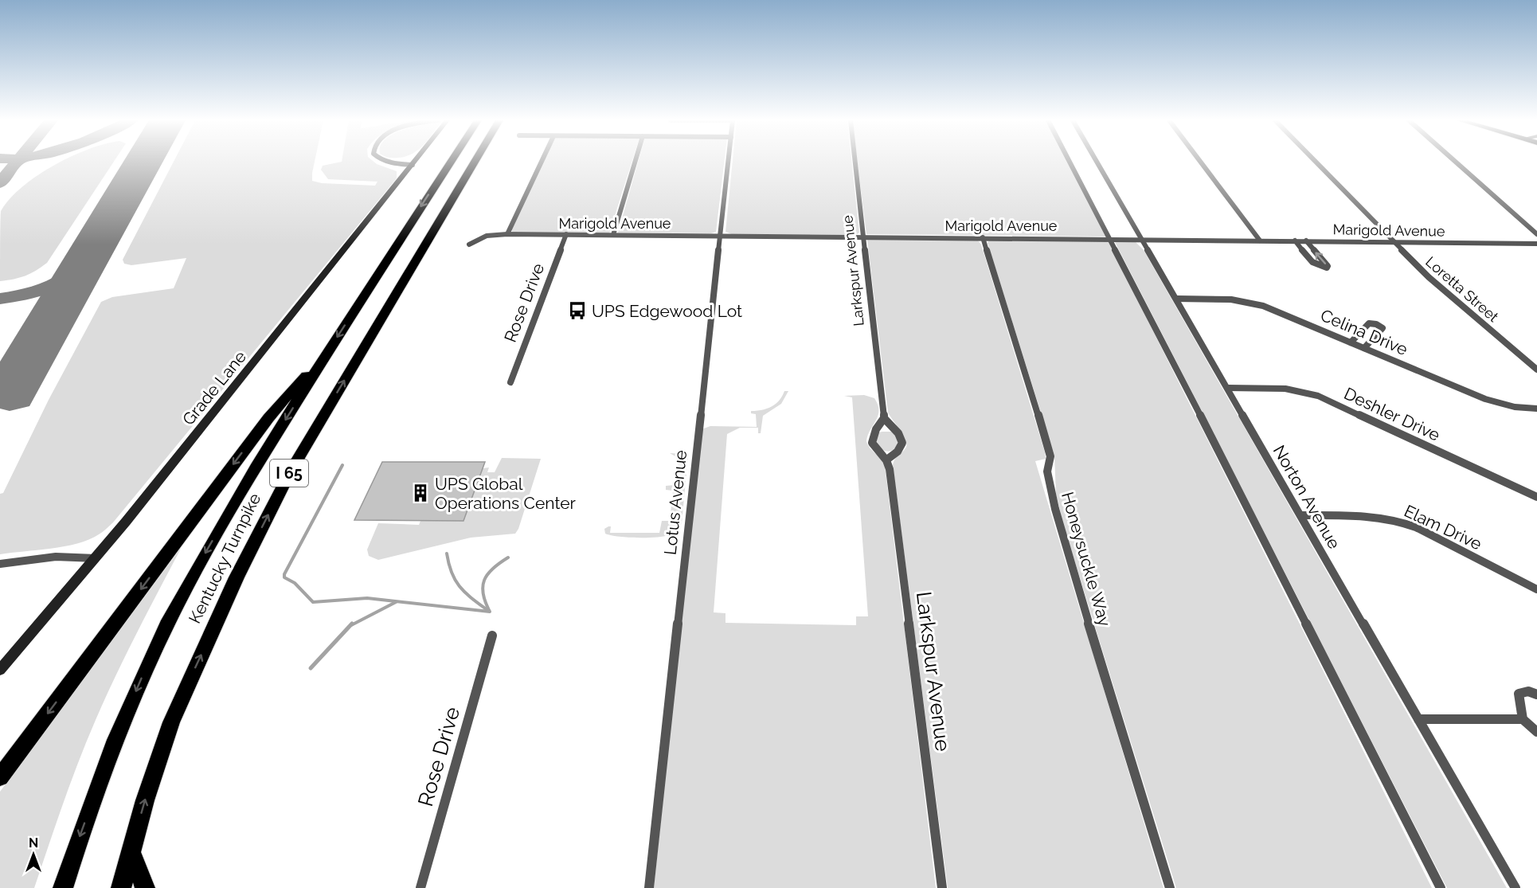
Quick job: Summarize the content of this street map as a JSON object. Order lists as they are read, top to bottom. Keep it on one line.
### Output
{"streets":{"highway":["I 65","Kentucky Turnpike"],"main road":["Grade Lane"],"street":["Marigold Avenue","Larkspur Avenue","Loretta Street","Rose Drive","Celina Drive","Deshler Drive","Norton Avenue","Lotus Avenue","Elam Drive","Honeysuckle Way"]},"crossings":[["Marigold Avenue","Larkspur Avenue"],["Marigold Avenue","Loretta Street"],["Marigold Avenue","Rose Drive"],["Marigold Avenue","Norton Avenue"],["Marigold Avenue","Lotus Avenue"],["Marigold Avenue","Honeysuckle Way"],["Celina Drive","Norton Avenue"],["Deshler Drive","Norton Avenue"],["Norton Avenue","Elam Drive"]],"places":{"bus stop":["UPS Edgewood Lot"],"building":["UPS Global Operations Center"]},"north":"top"}
